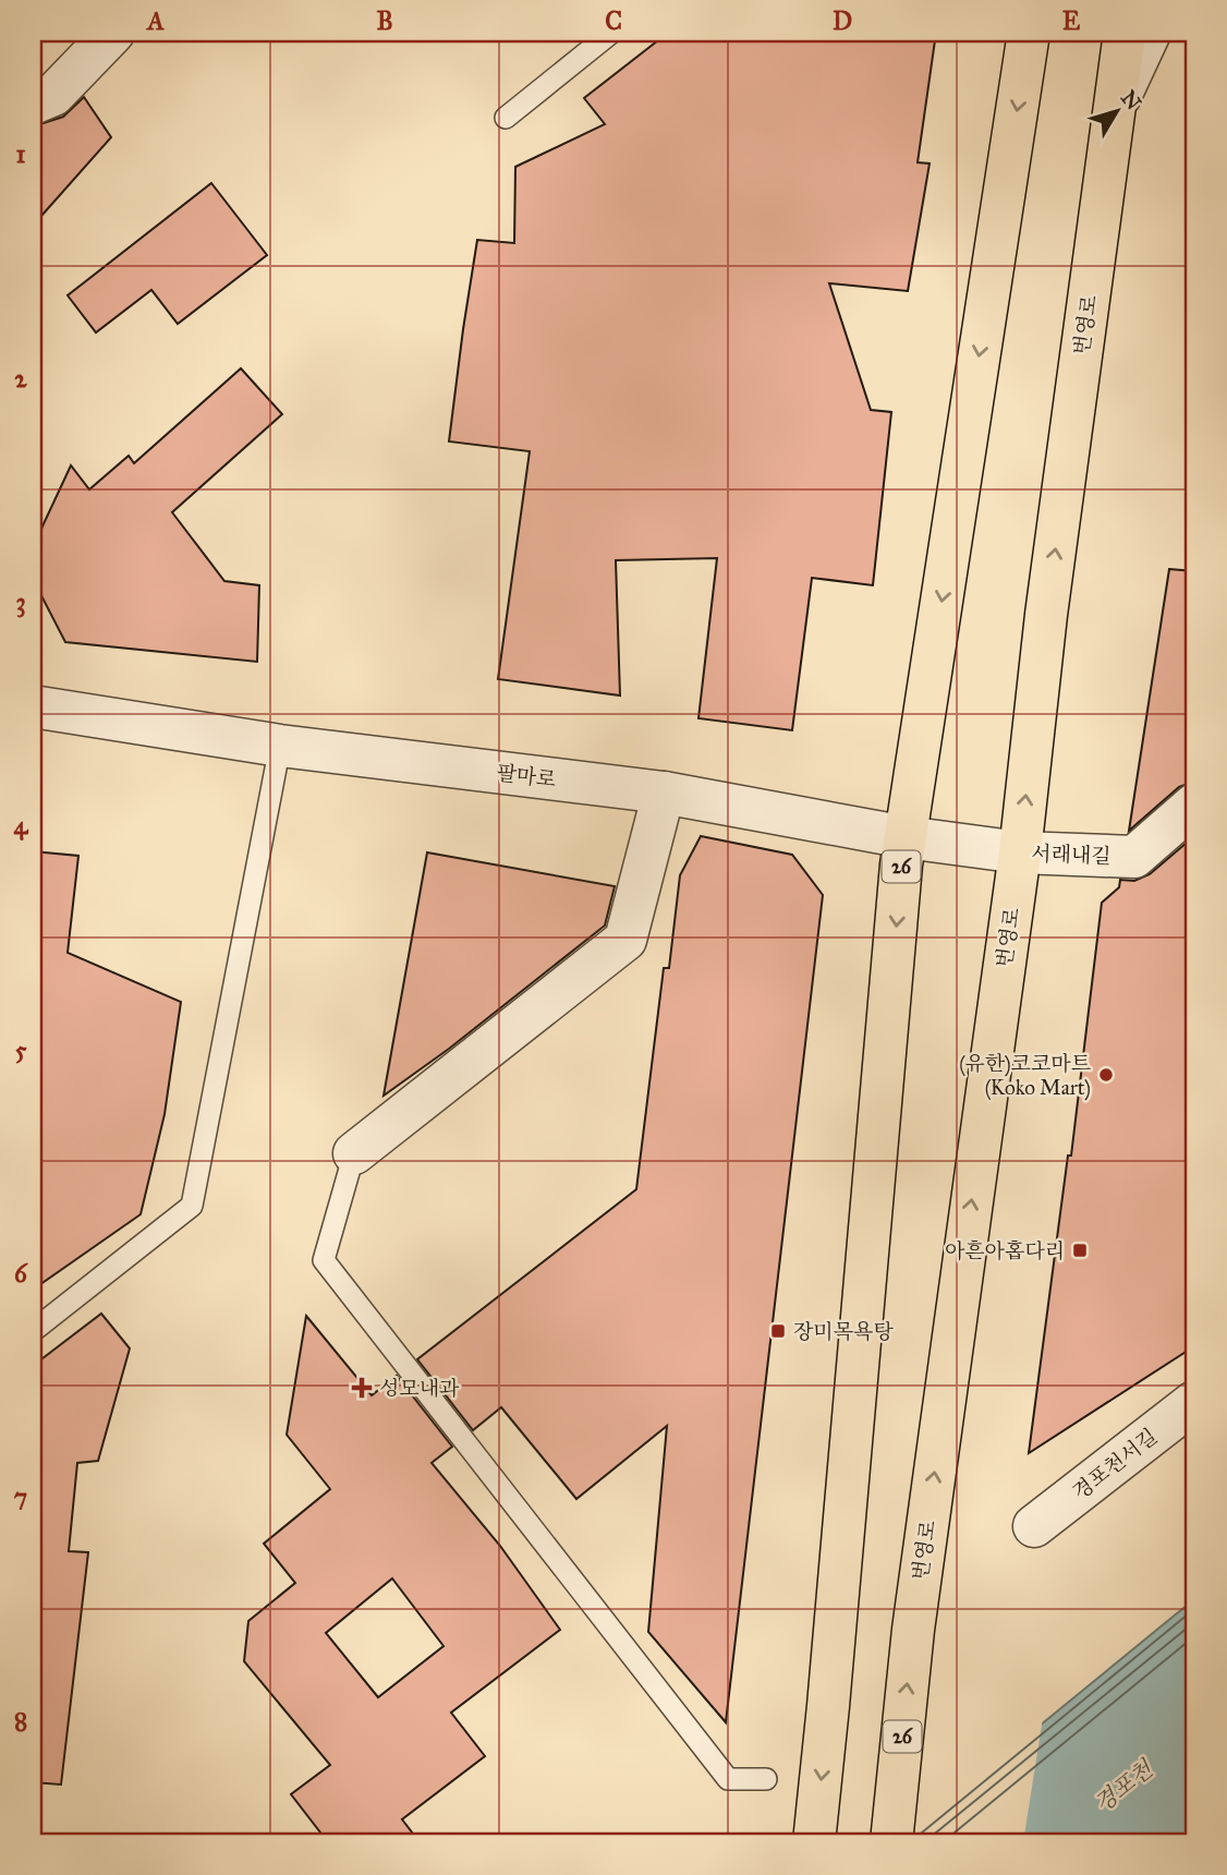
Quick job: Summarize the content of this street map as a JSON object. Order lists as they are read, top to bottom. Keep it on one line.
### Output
{"streets":{"main road":["번영로","26"],"street":["팔마로","서래내길","경포천서길"]},"crossings":[["번영로","팔마로"],["번영로","서래내길"],["팔마로","서래내길"],["팔마로","26"]],"water":["경포천"],"places":{"other":["(유한)코코마트 (Koko Mart)"],"transit":["아흔아홉다리","장미목욕탕"],"health":["성모내과"]},"north":"top right","grid":{"columns":["A","B","C","D","E"],"rows":["1","2","3","4","5","6","7","8"]}}
